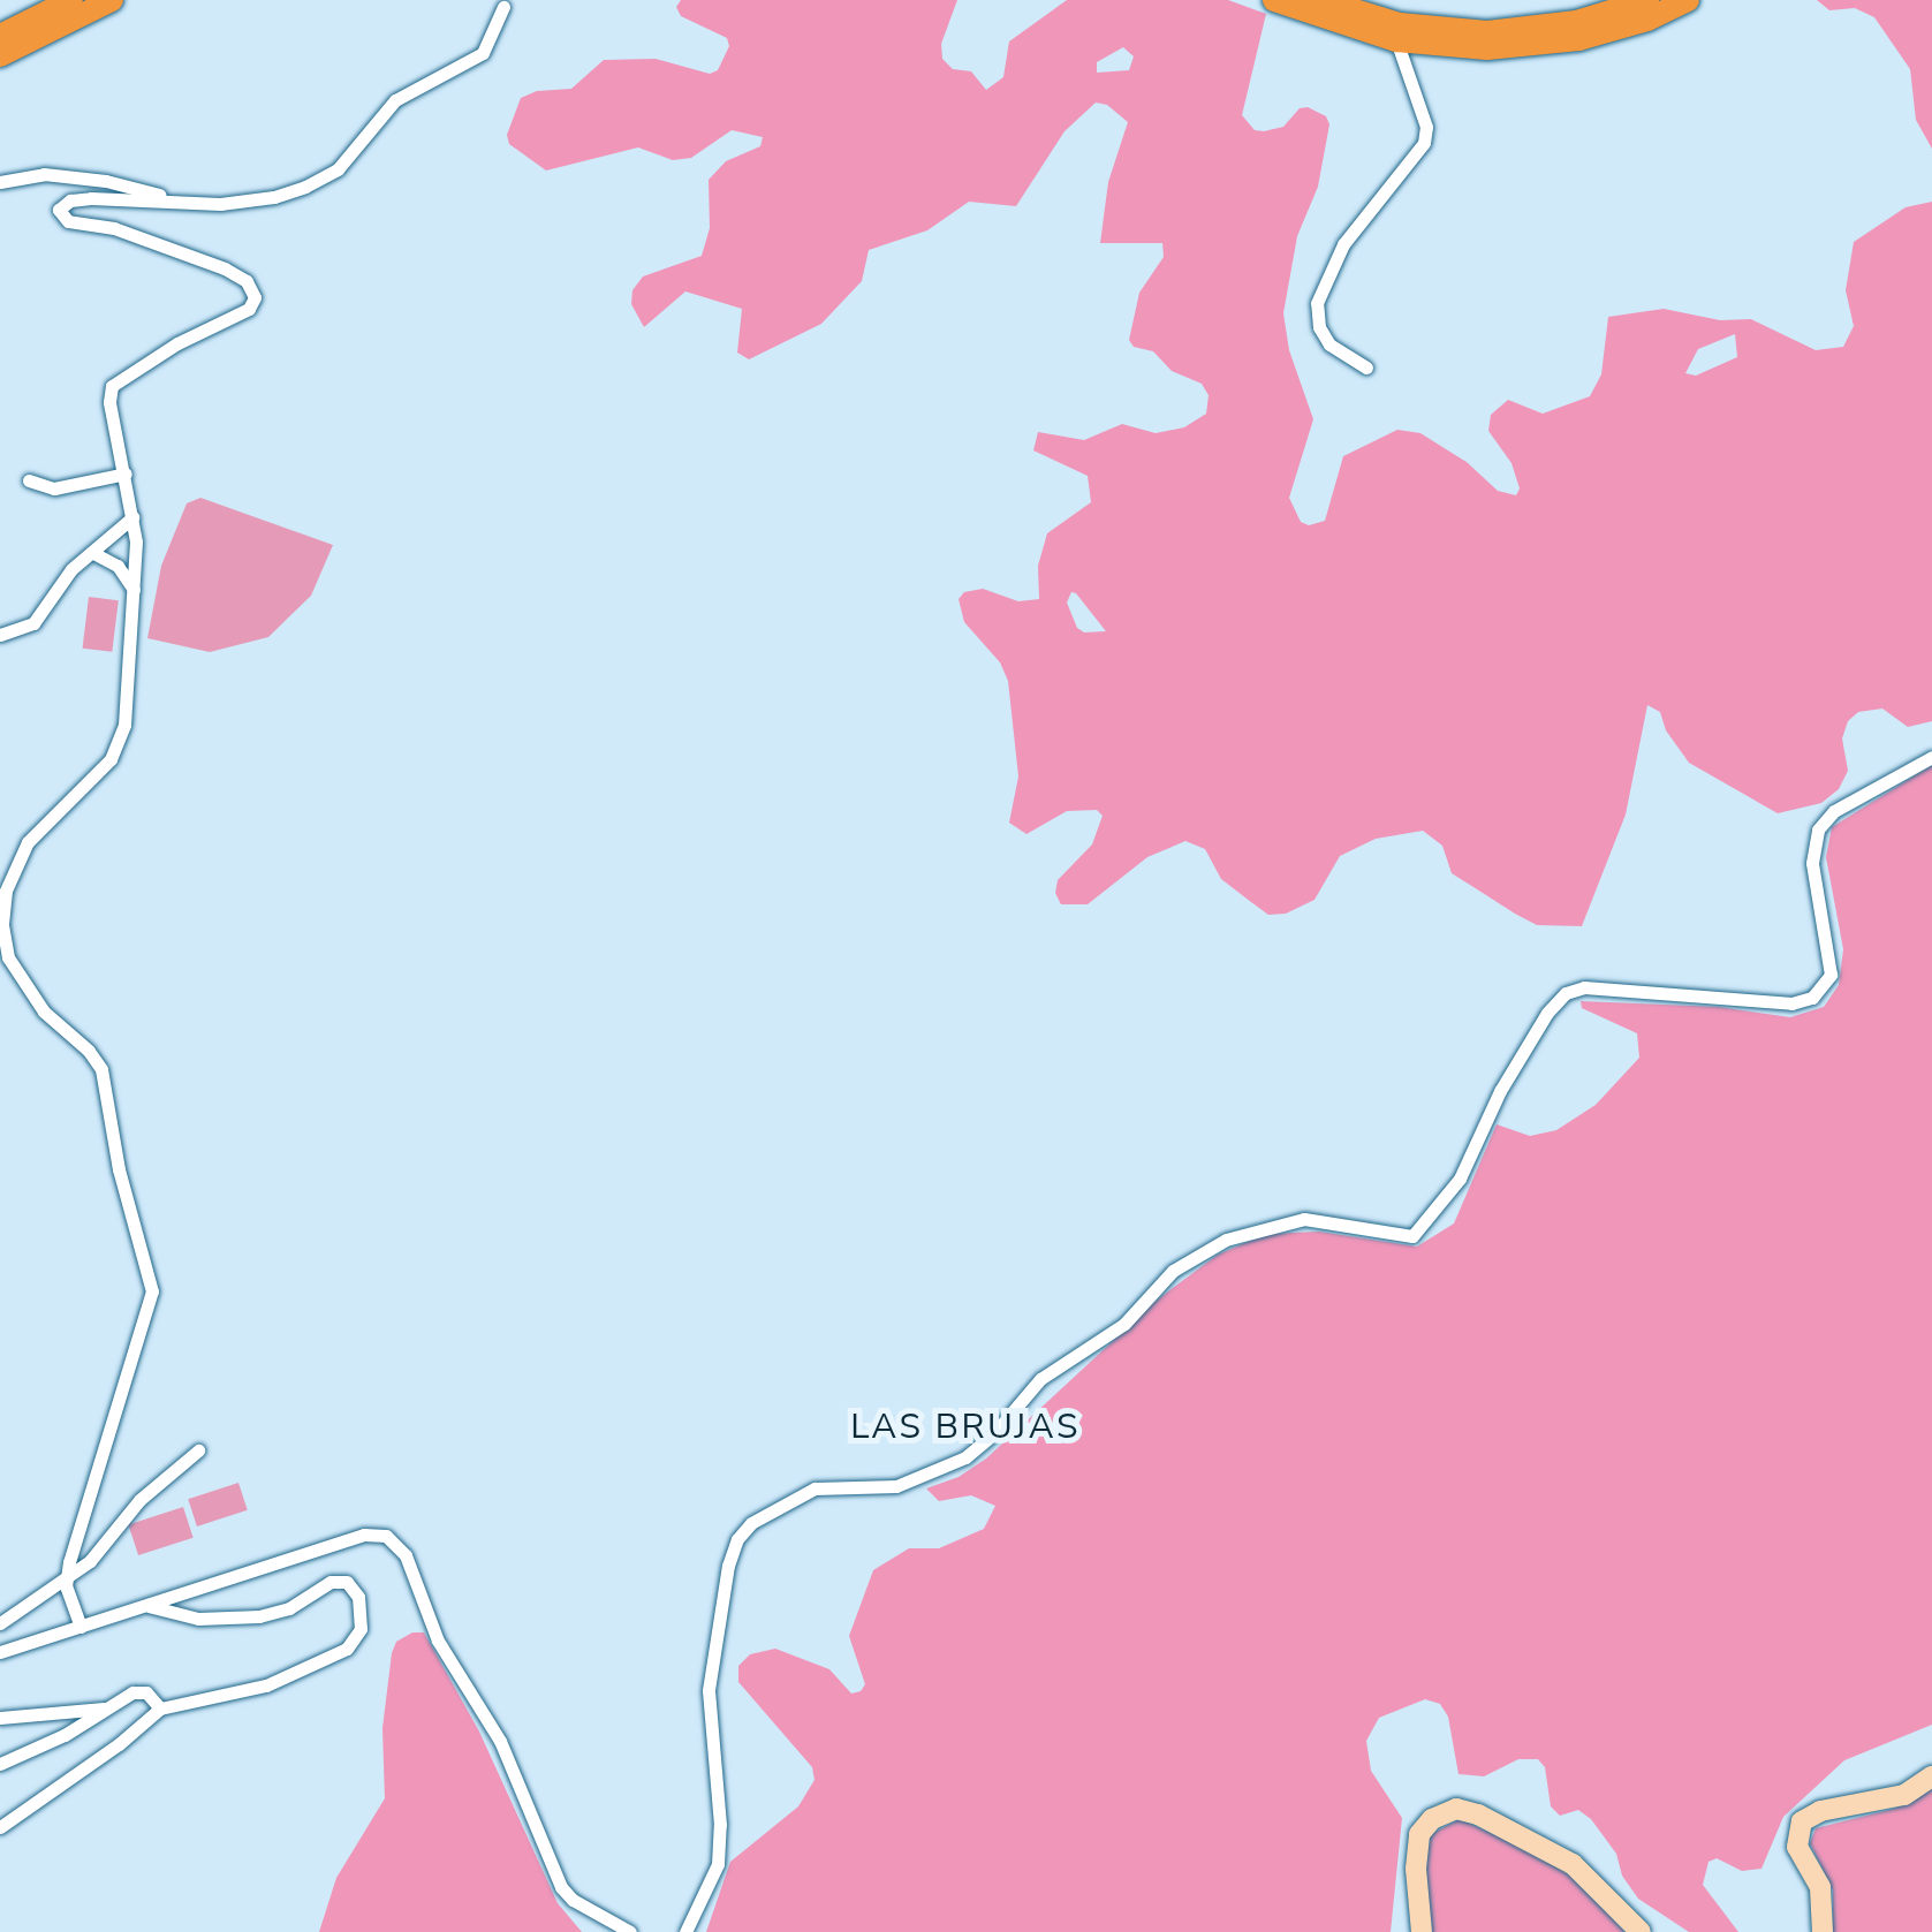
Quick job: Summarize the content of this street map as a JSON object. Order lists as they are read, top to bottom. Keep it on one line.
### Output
{"districts":["LAS BRUJAS"]}
